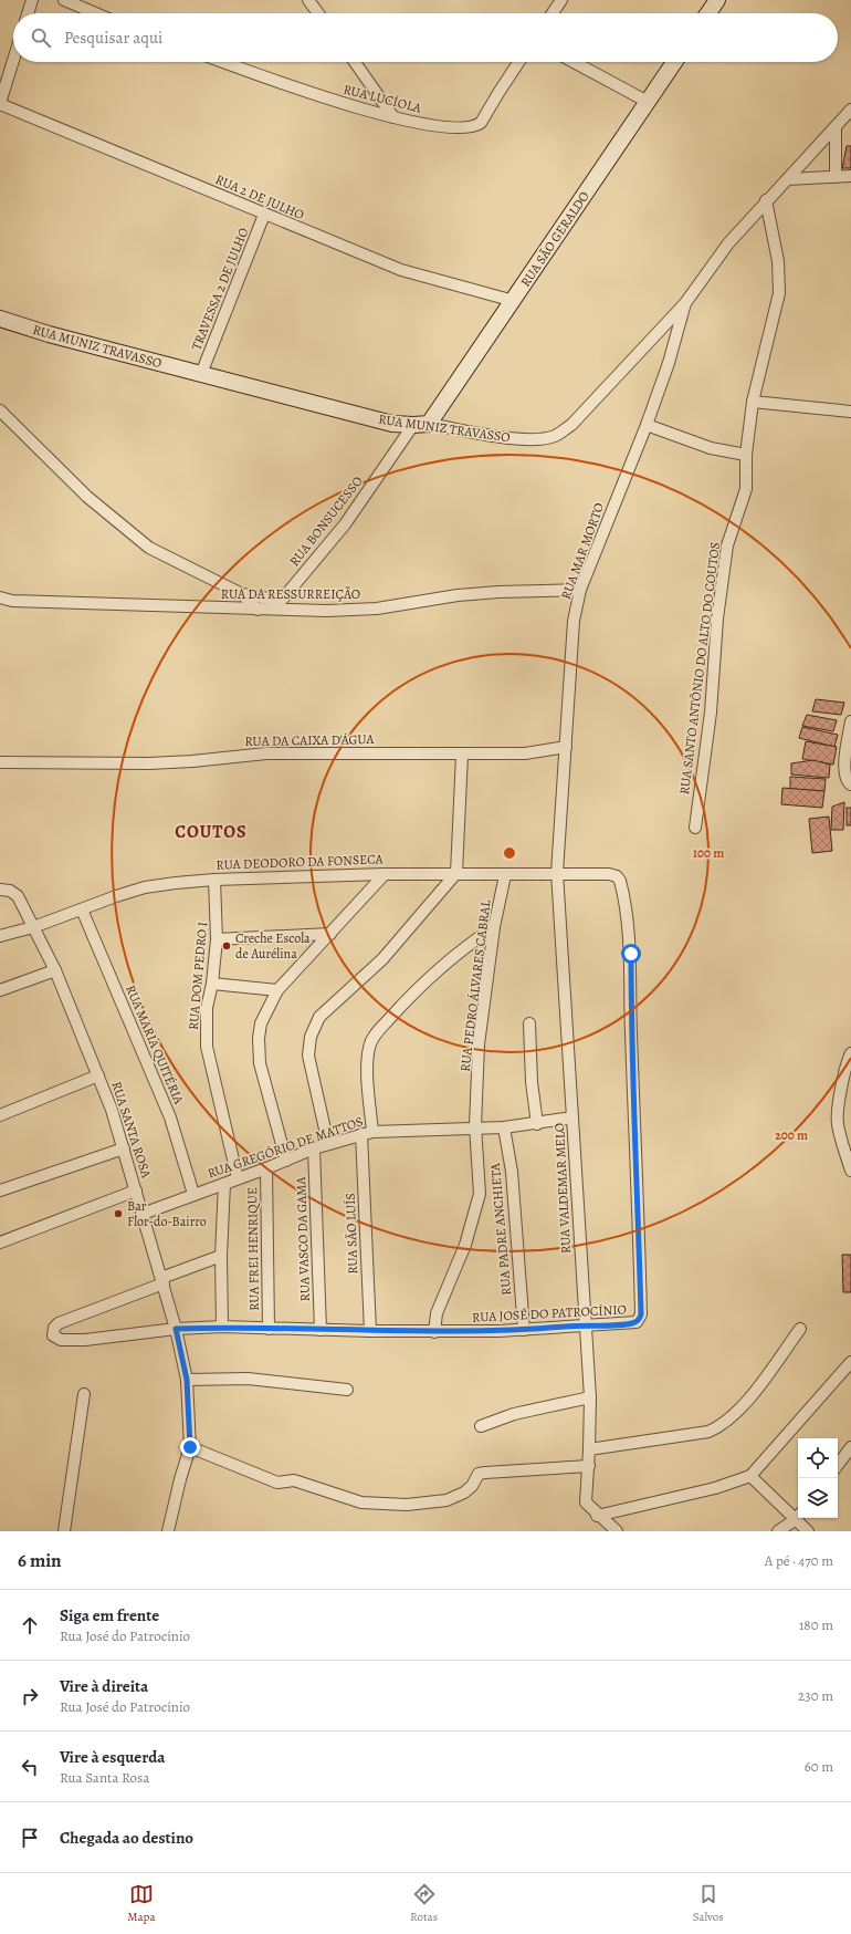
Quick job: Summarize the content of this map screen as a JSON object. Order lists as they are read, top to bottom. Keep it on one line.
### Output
{"streets":{"street":["RUA LUCÍOLA","RUA 2 DE JULHO","RUA SÃO GERALDO","TRAVESSA 2 DE JULHO","RUA MUNIZ TRAVASSO","RUA BONSUCESSO","RUA MAR MORTO","RUA DA RESSURREIÇÃO","RUA SANTO ANTÔNIO DO ALTO DO COUTOS","RUA DA CAIXA D'ÁGUA","RUA DEODORO DA FONSECA","RUA DOM PEDRO I","RUA PEDRO ÁLVARES CABRAL","RUA MARIA QUITÉRIA","RUA SANTA ROSA","RUA GREGÓRIO DE MATTOS","RUA VALDEMAR MELO","RUA PADRE ANCHIETA","RUA SÃO LUÍS","RUA VASCO DA GAMA","RUA FREI HENRIQUE","RUA JOSÉ DO PATROCÍNIO"]},"crossings":[["RUA 2 DE JULHO","RUA SÃO GERALDO"],["RUA 2 DE JULHO","TRAVESSA 2 DE JULHO"],["RUA SÃO GERALDO","RUA MUNIZ TRAVASSO"],["TRAVESSA 2 DE JULHO","RUA MUNIZ TRAVASSO"],["RUA MUNIZ TRAVASSO","RUA BONSUCESSO"],["RUA MUNIZ TRAVASSO","RUA MAR MORTO"],["RUA MUNIZ TRAVASSO","RUA SANTO ANTÔNIO DO ALTO DO COUTOS"],["RUA MAR MORTO","RUA DA RESSURREIÇÃO"],["RUA MAR MORTO","RUA DA CAIXA D'ÁGUA"],["RUA MAR MORTO","RUA DEODORO DA FONSECA"],["RUA MAR MORTO","RUA VALDEMAR MELO"],["RUA DEODORO DA FONSECA","RUA DOM PEDRO I"],["RUA DEODORO DA FONSECA","RUA PEDRO ÁLVARES CABRAL"],["RUA DEODORO DA FONSECA","RUA MARIA QUITÉRIA"],["RUA DEODORO DA FONSECA","RUA SANTA ROSA"],["RUA DEODORO DA FONSECA","RUA VALDEMAR MELO"],["RUA DEODORO DA FONSECA","RUA JOSÉ DO PATROCÍNIO"],["RUA DOM PEDRO I","RUA GREGÓRIO DE MATTOS"],["RUA PEDRO ÁLVARES CABRAL","RUA GREGÓRIO DE MATTOS"],["RUA PEDRO ÁLVARES CABRAL","RUA SÃO LUÍS"],["RUA PEDRO ÁLVARES CABRAL","RUA JOSÉ DO PATROCÍNIO"],["RUA MARIA QUITÉRIA","RUA GREGÓRIO DE MATTOS"],["RUA SANTA ROSA","RUA GREGÓRIO DE MATTOS"],["RUA SANTA ROSA","RUA JOSÉ DO PATROCÍNIO"],["RUA GREGÓRIO DE MATTOS","RUA VALDEMAR MELO"],["RUA GREGÓRIO DE MATTOS","RUA PADRE ANCHIETA"],["RUA GREGÓRIO DE MATTOS","RUA SÃO LUÍS"],["RUA GREGÓRIO DE MATTOS","RUA VASCO DA GAMA"],["RUA GREGÓRIO DE MATTOS","RUA FREI HENRIQUE"],["RUA VALDEMAR MELO","RUA JOSÉ DO PATROCÍNIO"],["RUA PADRE ANCHIETA","RUA JOSÉ DO PATROCÍNIO"],["RUA SÃO LUÍS","RUA JOSÉ DO PATROCÍNIO"],["RUA VASCO DA GAMA","RUA JOSÉ DO PATROCÍNIO"],["RUA FREI HENRIQUE","RUA JOSÉ DO PATROCÍNIO"]],"districts":["COUTOS"],"places":["Creche Escola de Aurélina","Bar Flor-do-Bairro"],"page":{"search":"Pesquisar aqui","heading":["6 min","A pé · 470 m"],"list":[["Siga em frente","Rua José do Patrocínio","180 m"],["Vire à direita","Rua José do Patrocínio","230 m"],["Vire à esquerda","Rua Santa Rosa","60 m"],"Chegada ao destino"],"nav":["Mapa","Rotas","Salvos"]},"rings":["100 m","200 m"]}
